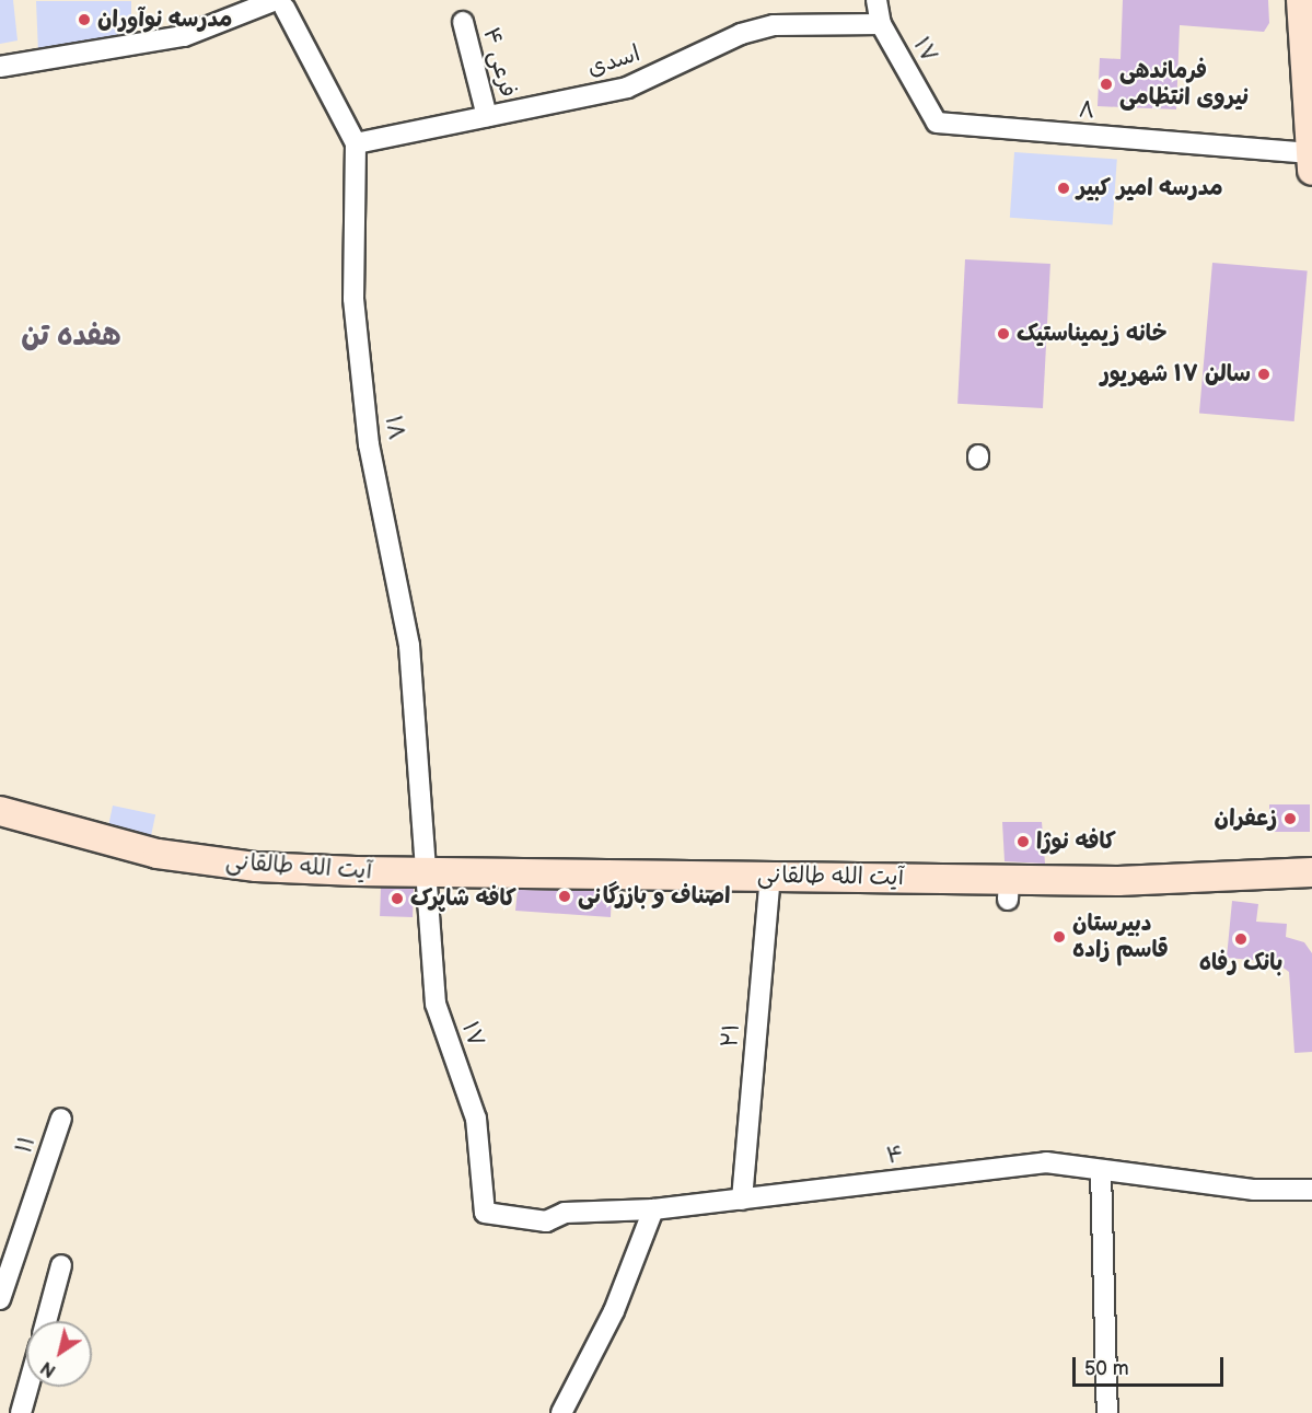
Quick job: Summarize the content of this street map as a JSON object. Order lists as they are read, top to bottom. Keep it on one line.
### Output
{"streets":{"main road":["آیت الله طالقانی"],"street":["۱۷","اسدی","فرعی ۴","۸","۱۸","۲۱","۱۱","۴"]},"crossings":[["۱۷","اسدی"],["۱۷","۸"],["۱۷","۱۸"],["۱۷","آیت الله طالقانی"],["۱۷","۴"],["اسدی","فرعی ۴"],["اسدی","۱۸"],["۱۸","آیت الله طالقانی"],["آیت الله طالقانی","۲۱"],["۲۱","۴"]],"districts":["هفده تن"],"places":["مدرسه نوآوران","فرماندهی نیروی انتظامی","مدرسه امیر کبیر","خانه زیمیناستیک","سالن ۱۷ شهریور","زعفران","کافه نوژا","اصناف و بازرگانی","کافه شاپرک","دبیرستان قاسم زاده","بانک رفاه"],"scale_bar":"50 m","north":"bottom left"}
